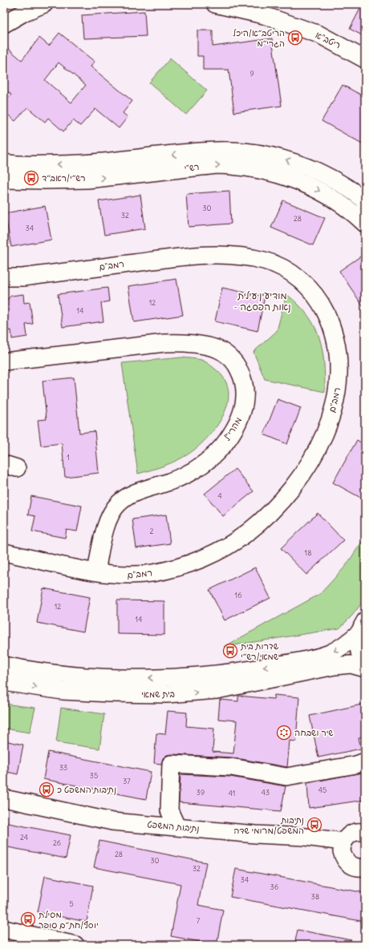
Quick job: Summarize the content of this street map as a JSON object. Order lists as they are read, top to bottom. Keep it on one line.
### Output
{"streets":{"street":["ריטב\"א","רש\"י","רמב\"ם","מהרי\"ל","בית שמאי","נתיבות המשפט"]},"crossings":[["רמב\"ם","מהרי\"ל"]],"districts":["מודיעין עילית - נאות הפסגה"],"places":{"bus stop":["הריטב״א/היכל הגרי״מ","רש״י/ראב״ד","שדרות בית שמאי/רש״י","נתיבות המשפט כ","נתיבות המשפט/מרומי שדה","מסילת יוסף/חת״ם סופר"],"synagogue":["שיר ושבחה"]},"house_numbers":["9","30","32","28","34","12","14","1","4","2","18","16","12","14","33","35","37","45","39","43","41","24","26","28","30","32","34","36","38","5","7"]}
